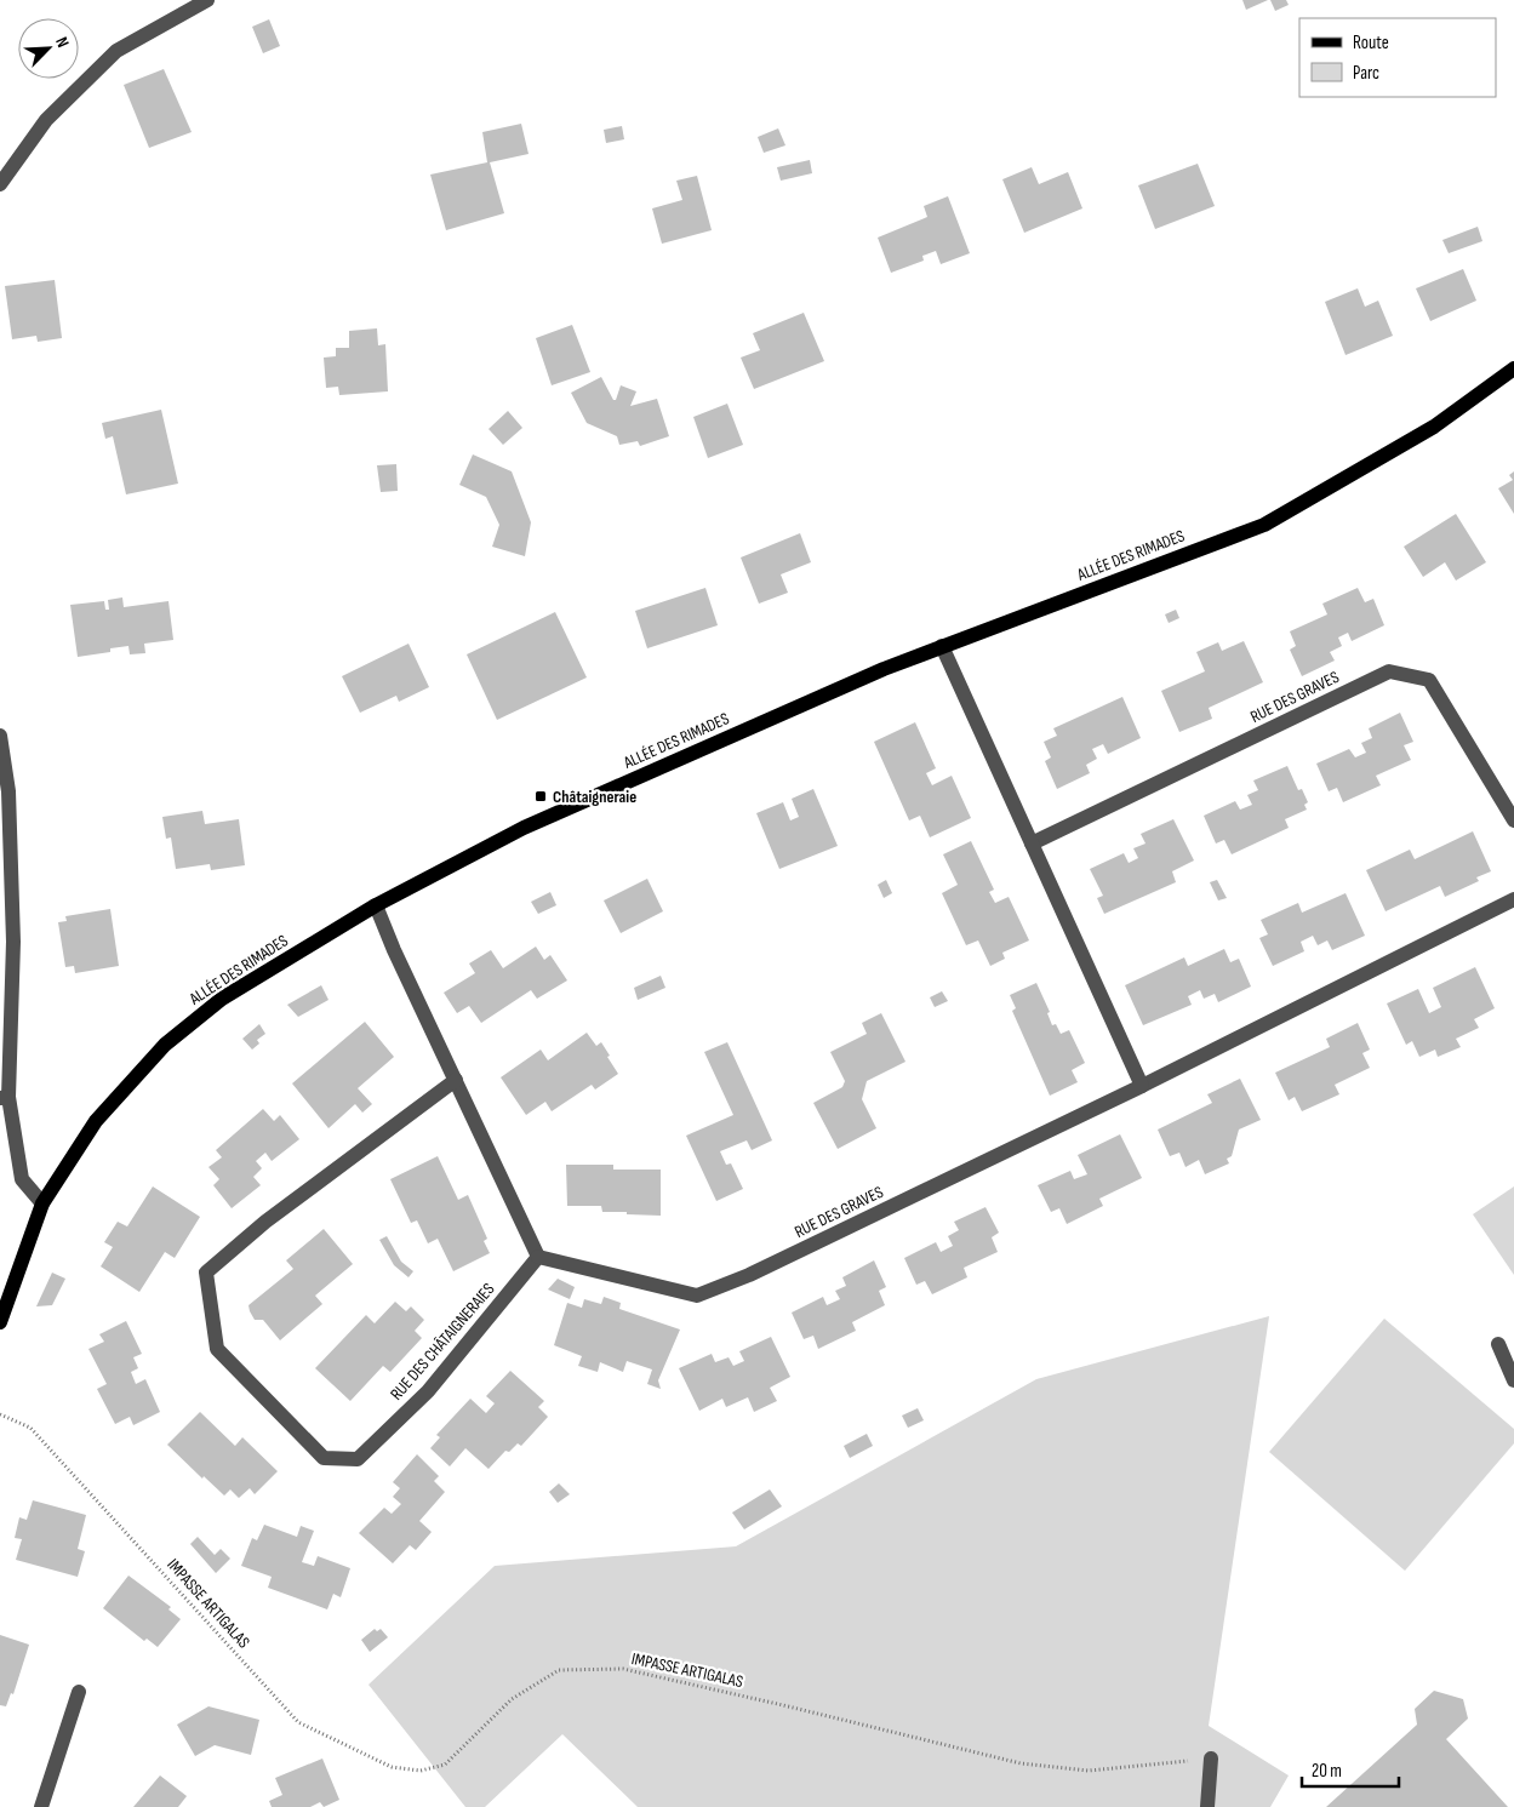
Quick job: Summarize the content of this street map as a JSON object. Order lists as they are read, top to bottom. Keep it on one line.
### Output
{"streets":{"main road":["ALLÉE DES RIMADES"],"street":["RUE DES GRAVES","RUE DES CHÂTAIGNERAIES"],"path":["IMPASSE ARTIGALAS"]},"crossings":[["RUE DES GRAVES","RUE DES CHÂTAIGNERAIES"]],"places":{"transit":["Châtaigneraie"]},"legend":["Route","Parc"],"scale_bar":"20 m","north":"top right"}
